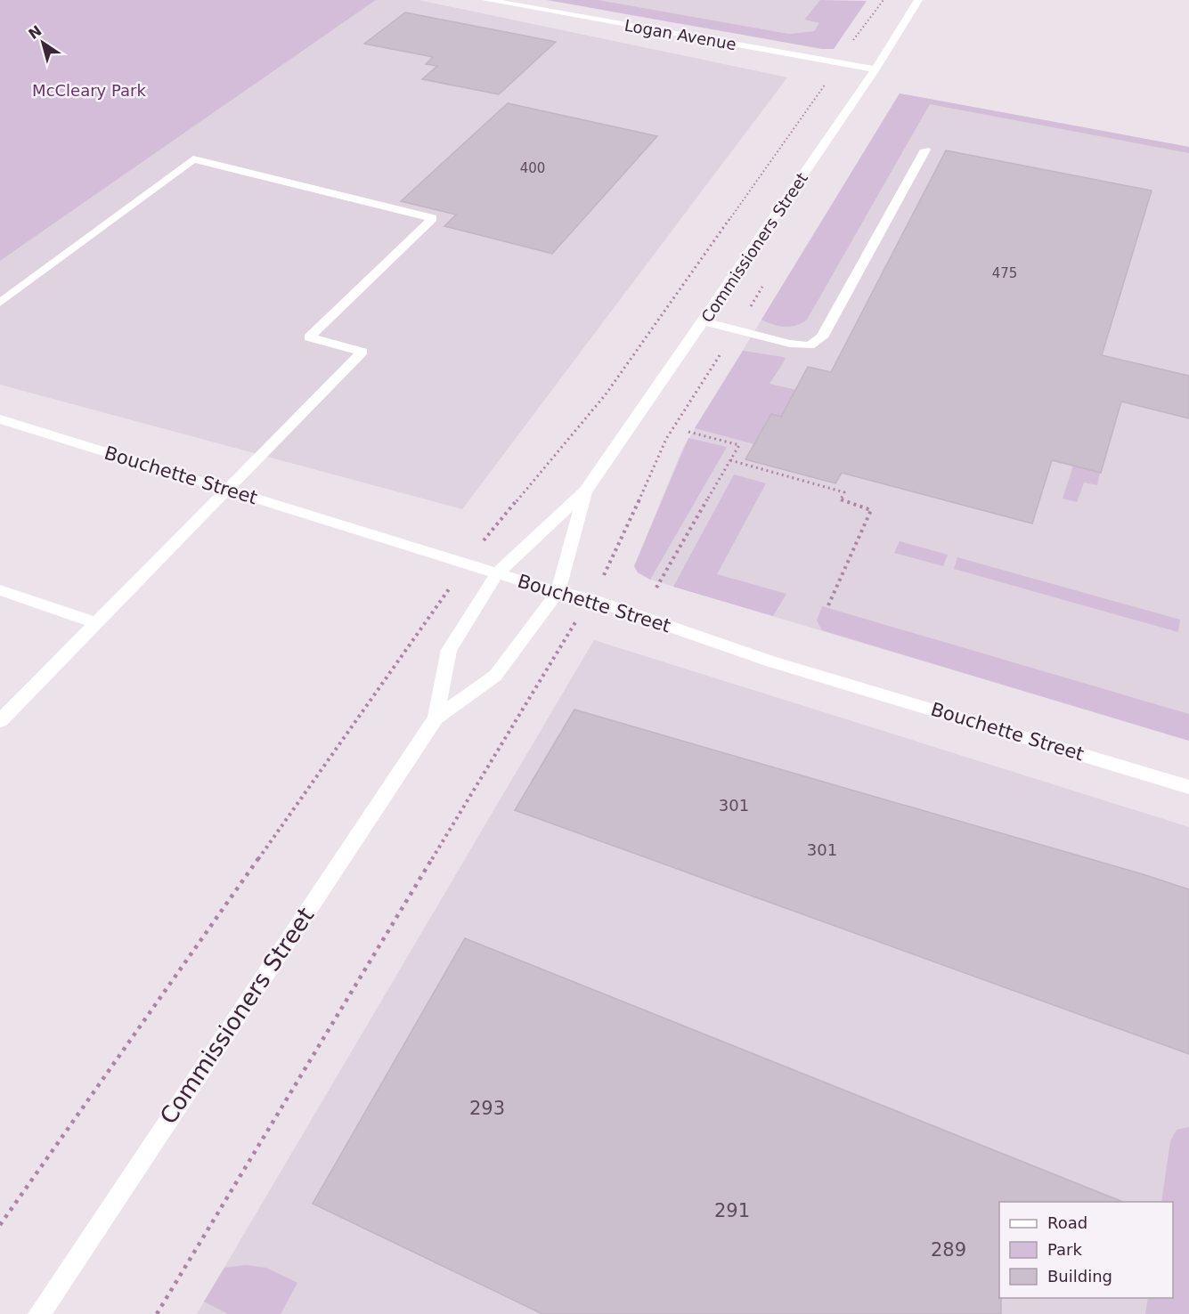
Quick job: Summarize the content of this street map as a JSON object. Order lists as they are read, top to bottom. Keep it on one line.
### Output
{"streets":{"street":["Logan Avenue","Commissioners Street","Bouchette Street"]},"crossings":[["Logan Avenue","Commissioners Street"],["Commissioners Street","Bouchette Street"]],"parks":["McCleary Park"],"house_numbers":["400","475","301","301","293","291","289"],"legend":["Road","Park","Building"],"north":"top left"}
